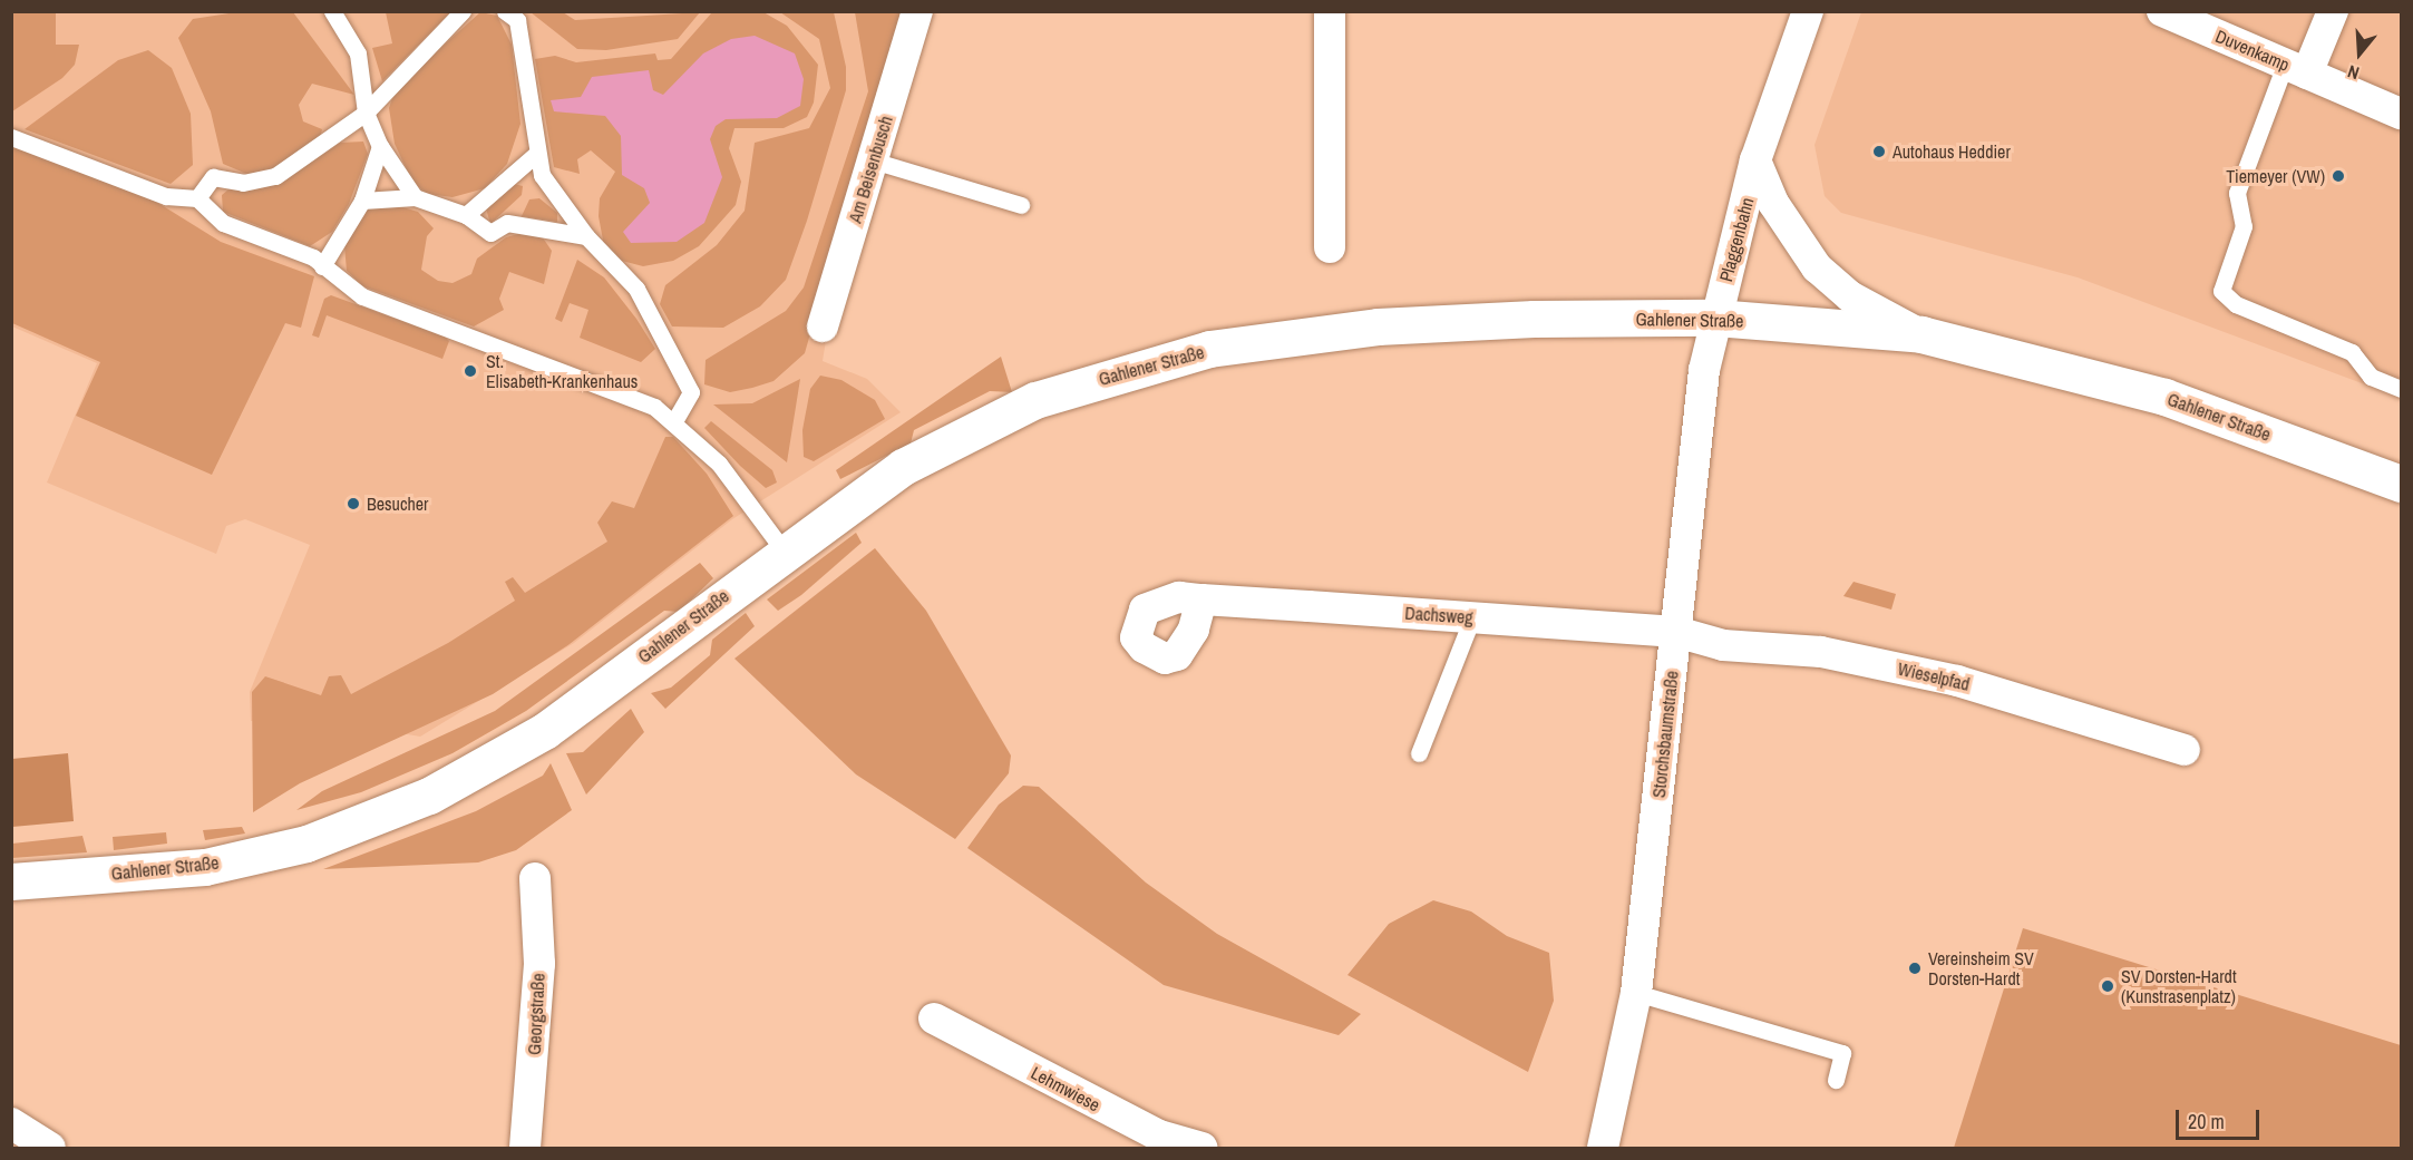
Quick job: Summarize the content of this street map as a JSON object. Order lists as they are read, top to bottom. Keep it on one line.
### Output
{"streets":{"main road":["Gahlener Straße"],"street":["Duvenkamp","Am Beisenbusch","Plaggenbahn","Dachsweg","Wieselpfad","Storchsbaumstraße","Georgstraße","Lehmwiese"]},"crossings":[["Plaggenbahn","Gahlener Straße"],["Plaggenbahn","Storchsbaumstraße"],["Gahlener Straße","Storchsbaumstraße"],["Dachsweg","Wieselpfad"],["Dachsweg","Storchsbaumstraße"],["Wieselpfad","Storchsbaumstraße"]],"places":["Autohaus Heddier","Tiemeyer (VW)","St. Elisabeth-Krankenhaus","Besucher","Vereinsheim SV Dorsten-Hardt","SV Dorsten-Hardt (Kunstrasenplatz)"],"scale_bar":"20 m","north":"bottom"}
